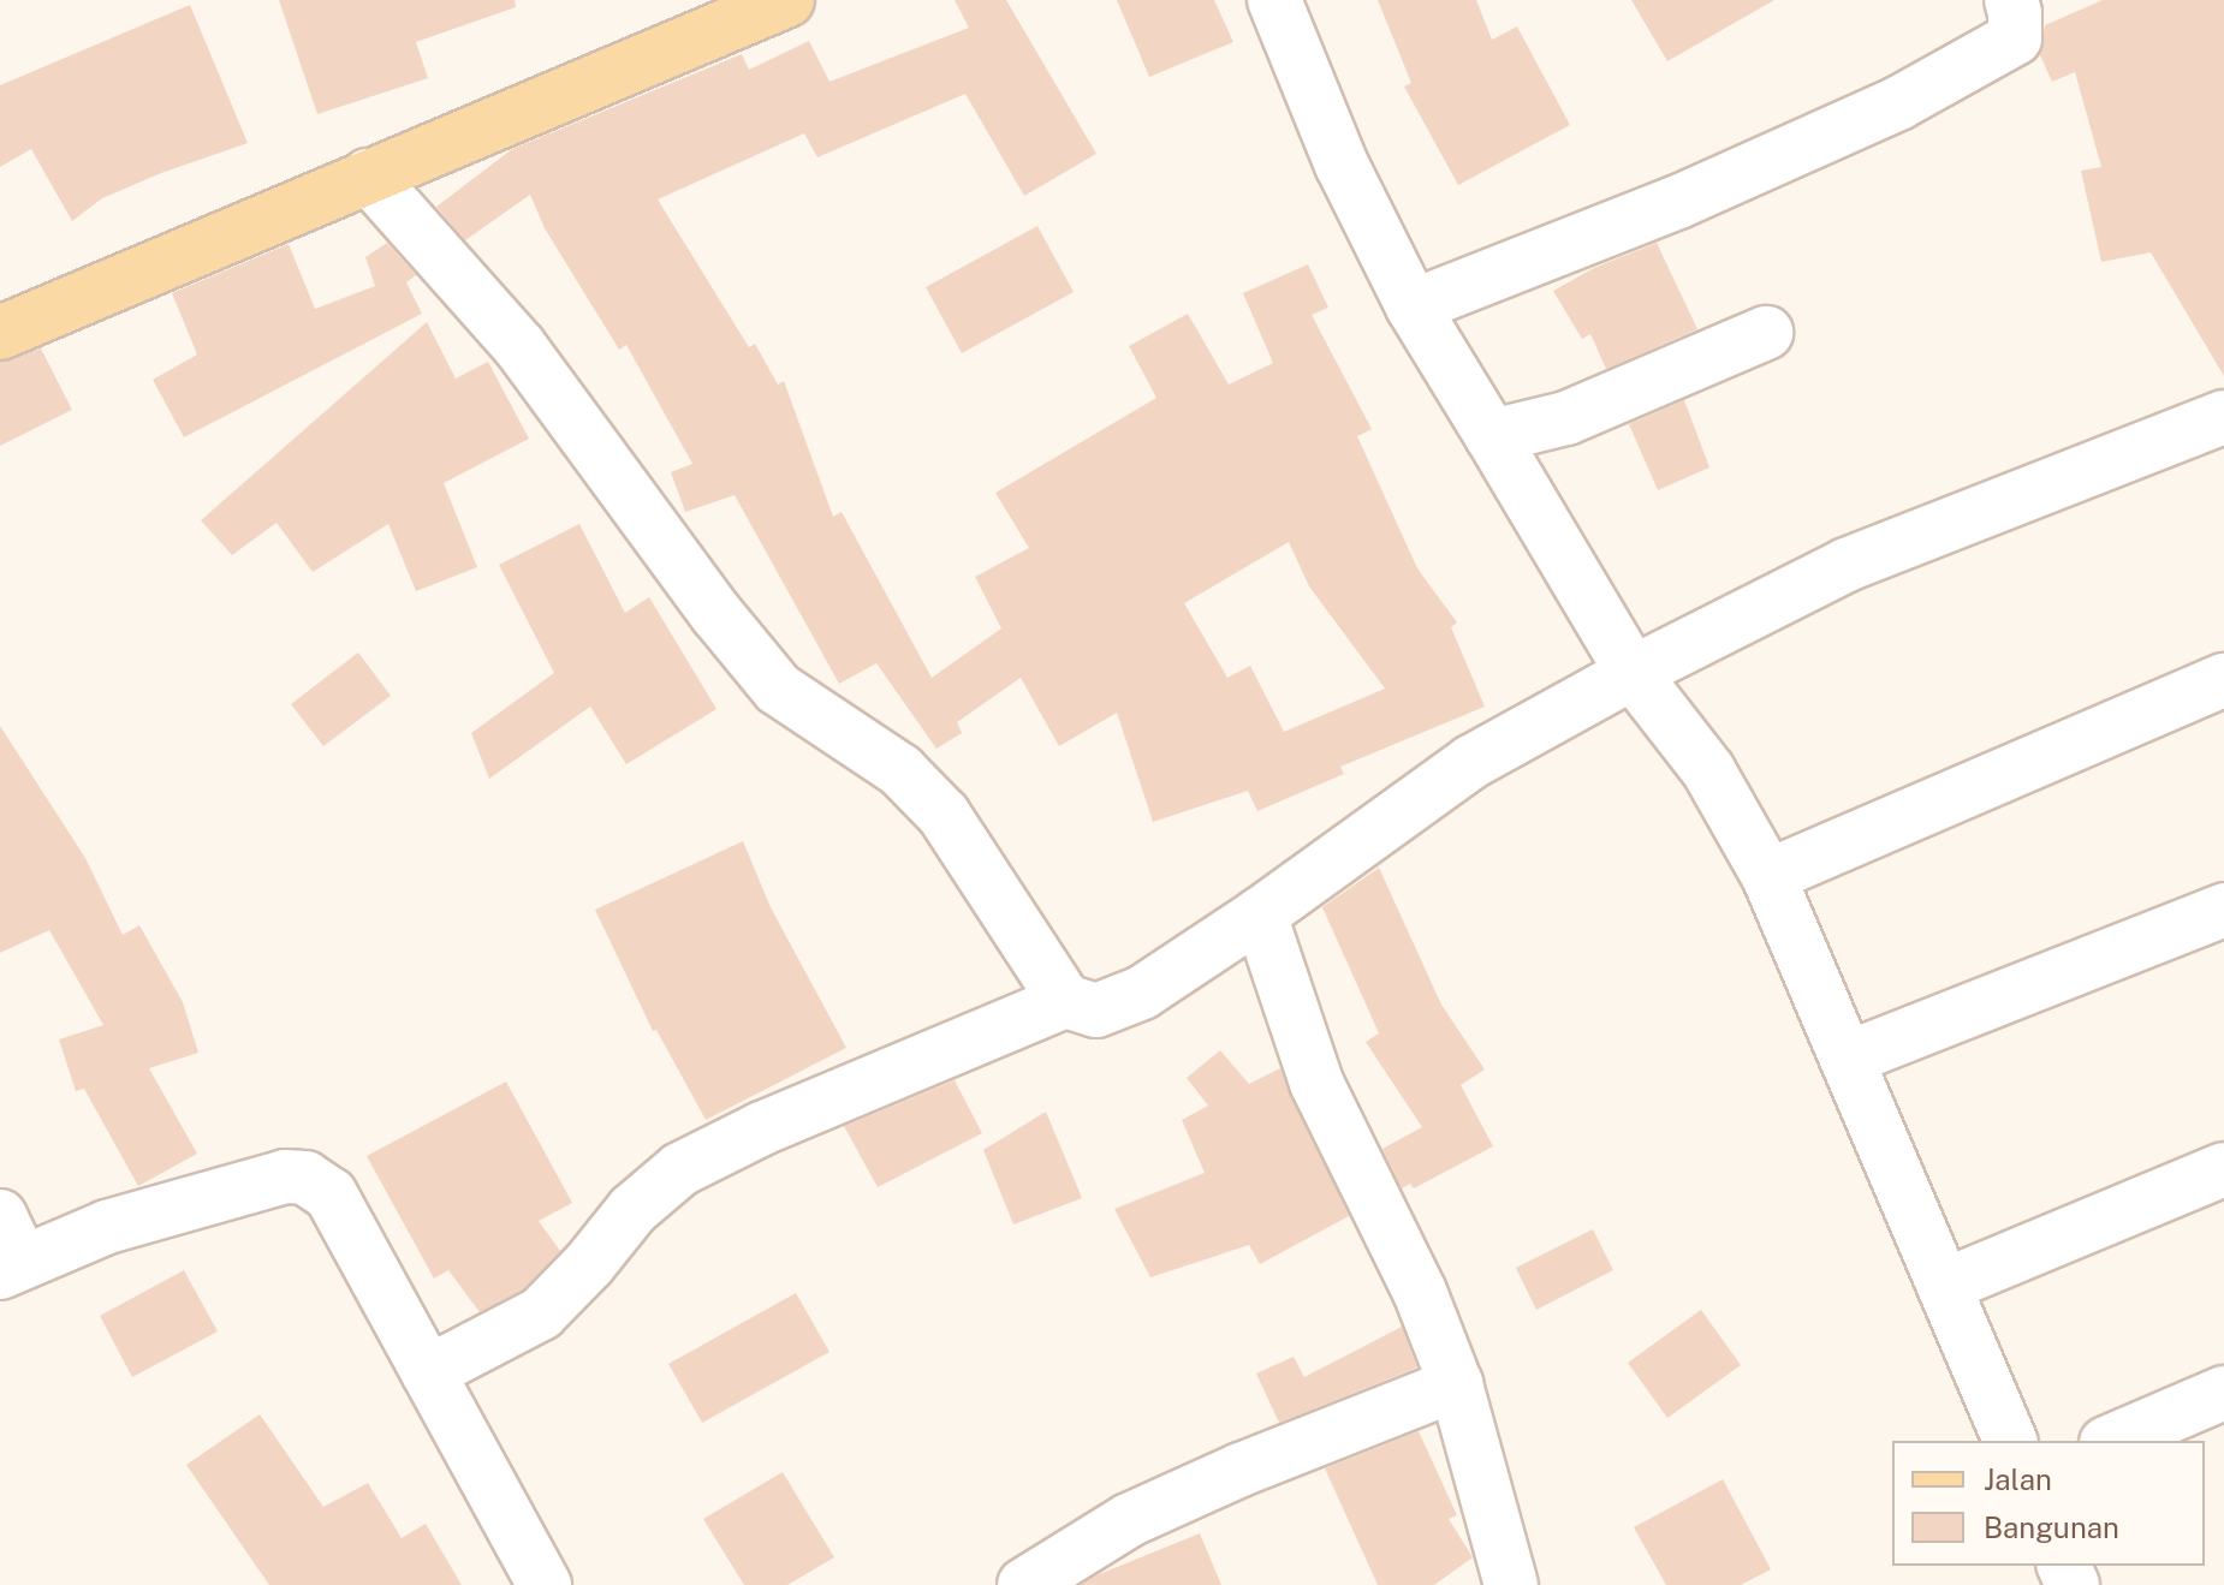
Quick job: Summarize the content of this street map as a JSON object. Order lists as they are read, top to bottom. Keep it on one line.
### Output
{"legend":["Jalan","Bangunan"]}
